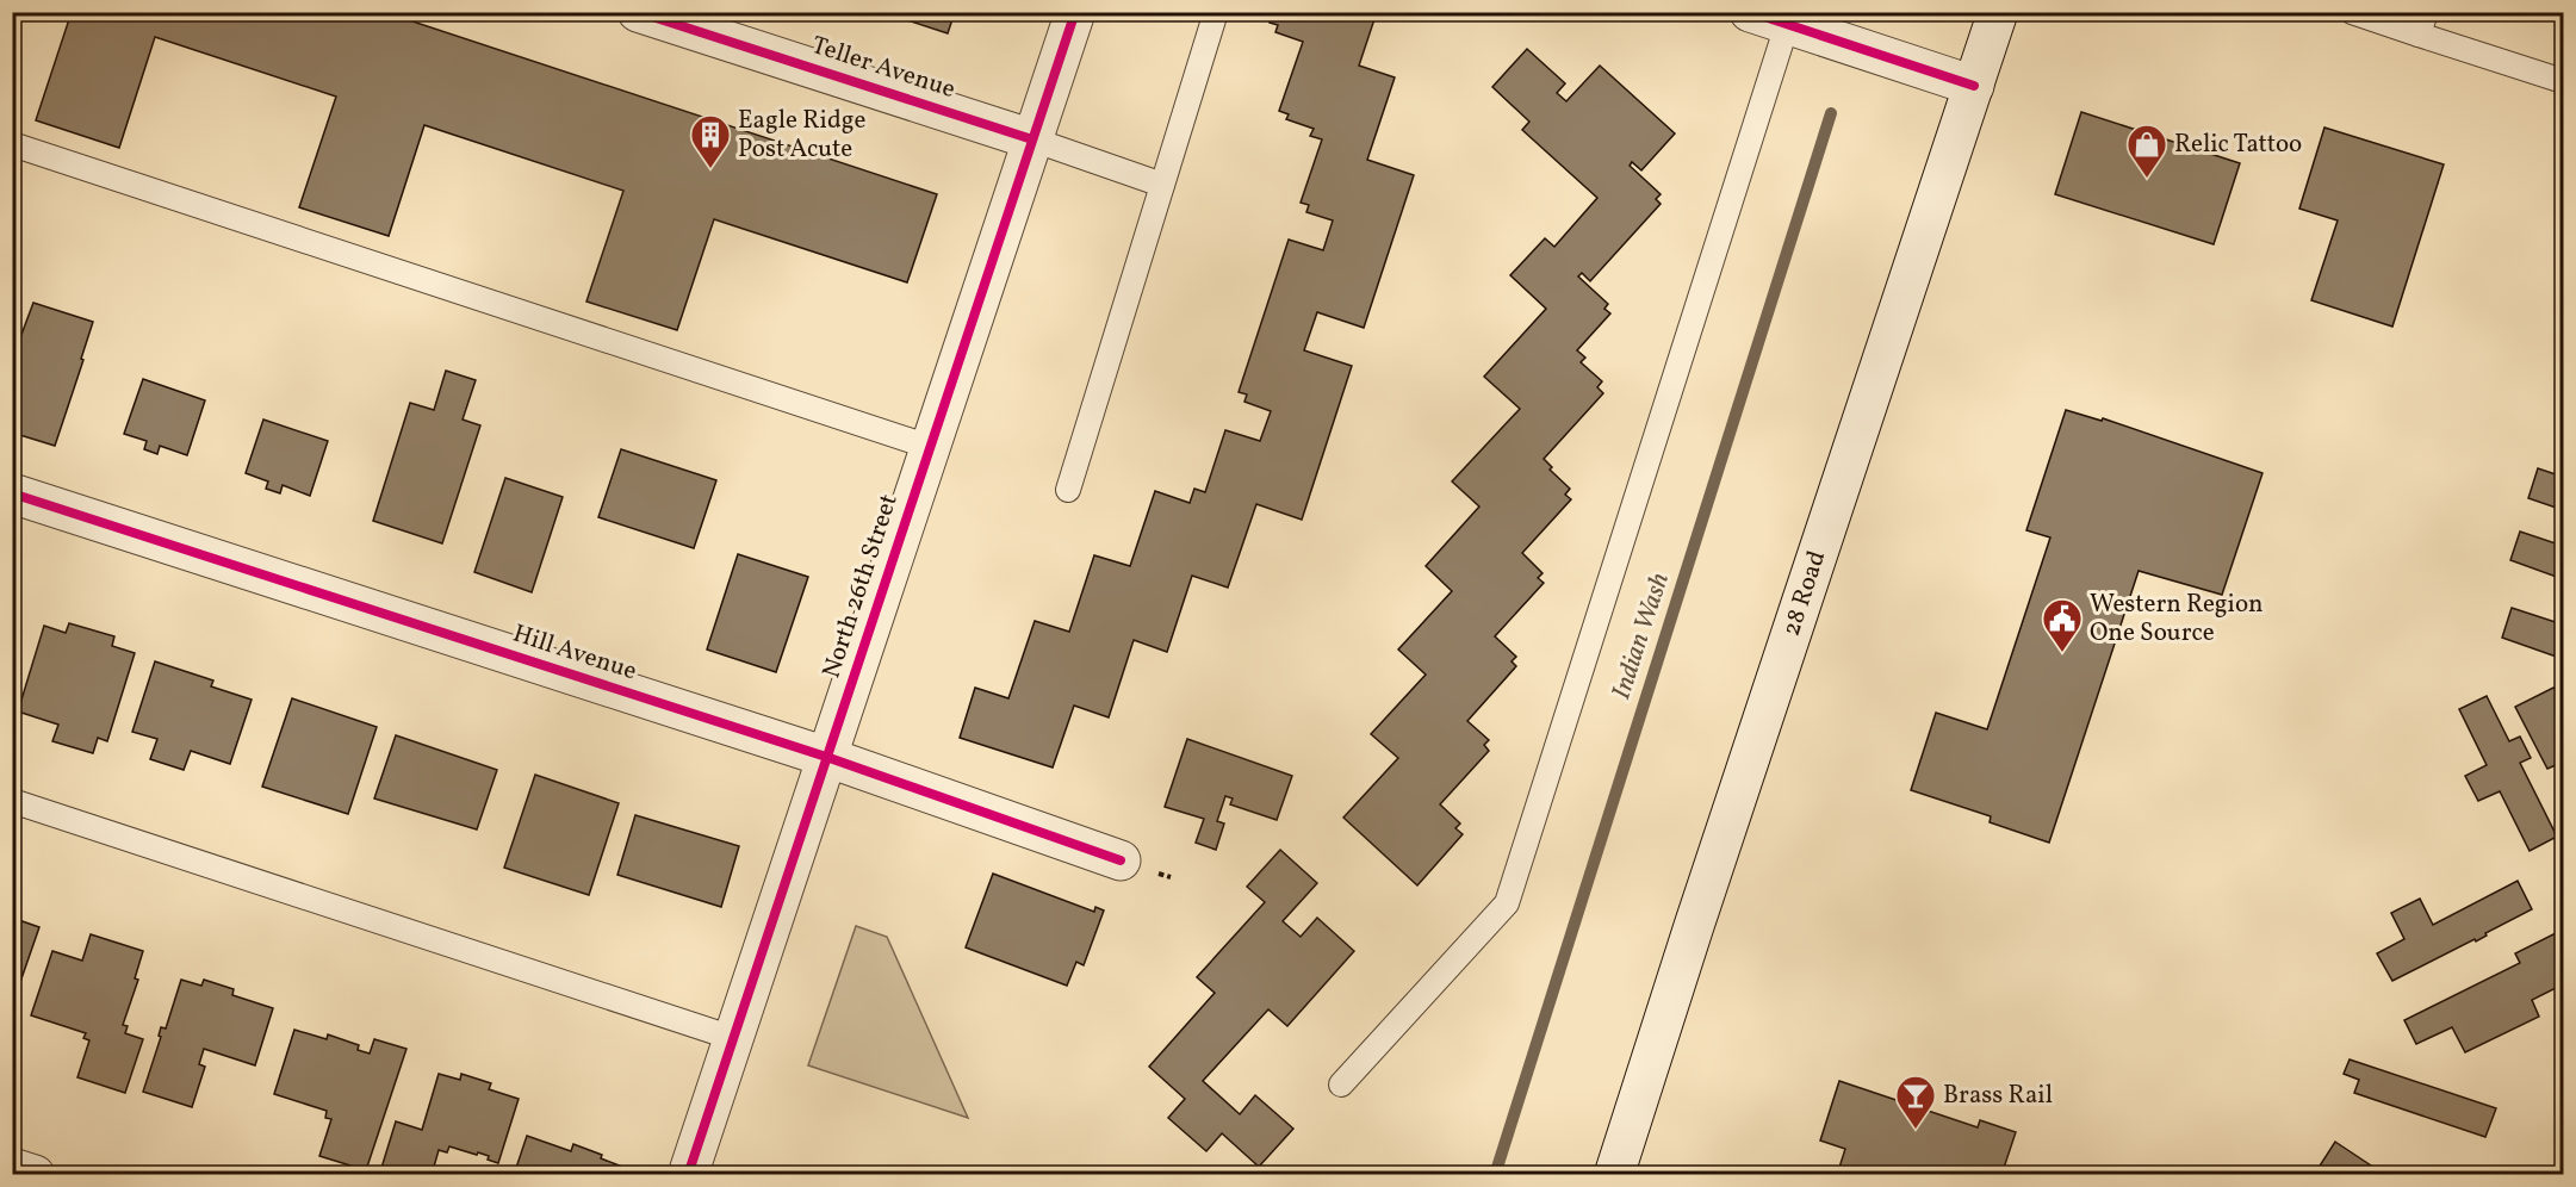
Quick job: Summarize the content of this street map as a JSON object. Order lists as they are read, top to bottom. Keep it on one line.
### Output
{"streets":{"street":["Teller Avenue","North 26th Street","28 Road","Hill Avenue"]},"crossings":[["Teller Avenue","North 26th Street"],["North 26th Street","Hill Avenue"]],"water":["Indian Wash"],"places":{"building":["Eagle Ridge Post Acute"],"shop":["Relic Tattoo"],"public building":["Western Region One Source"],"bar":["Brass Rail"]}}
